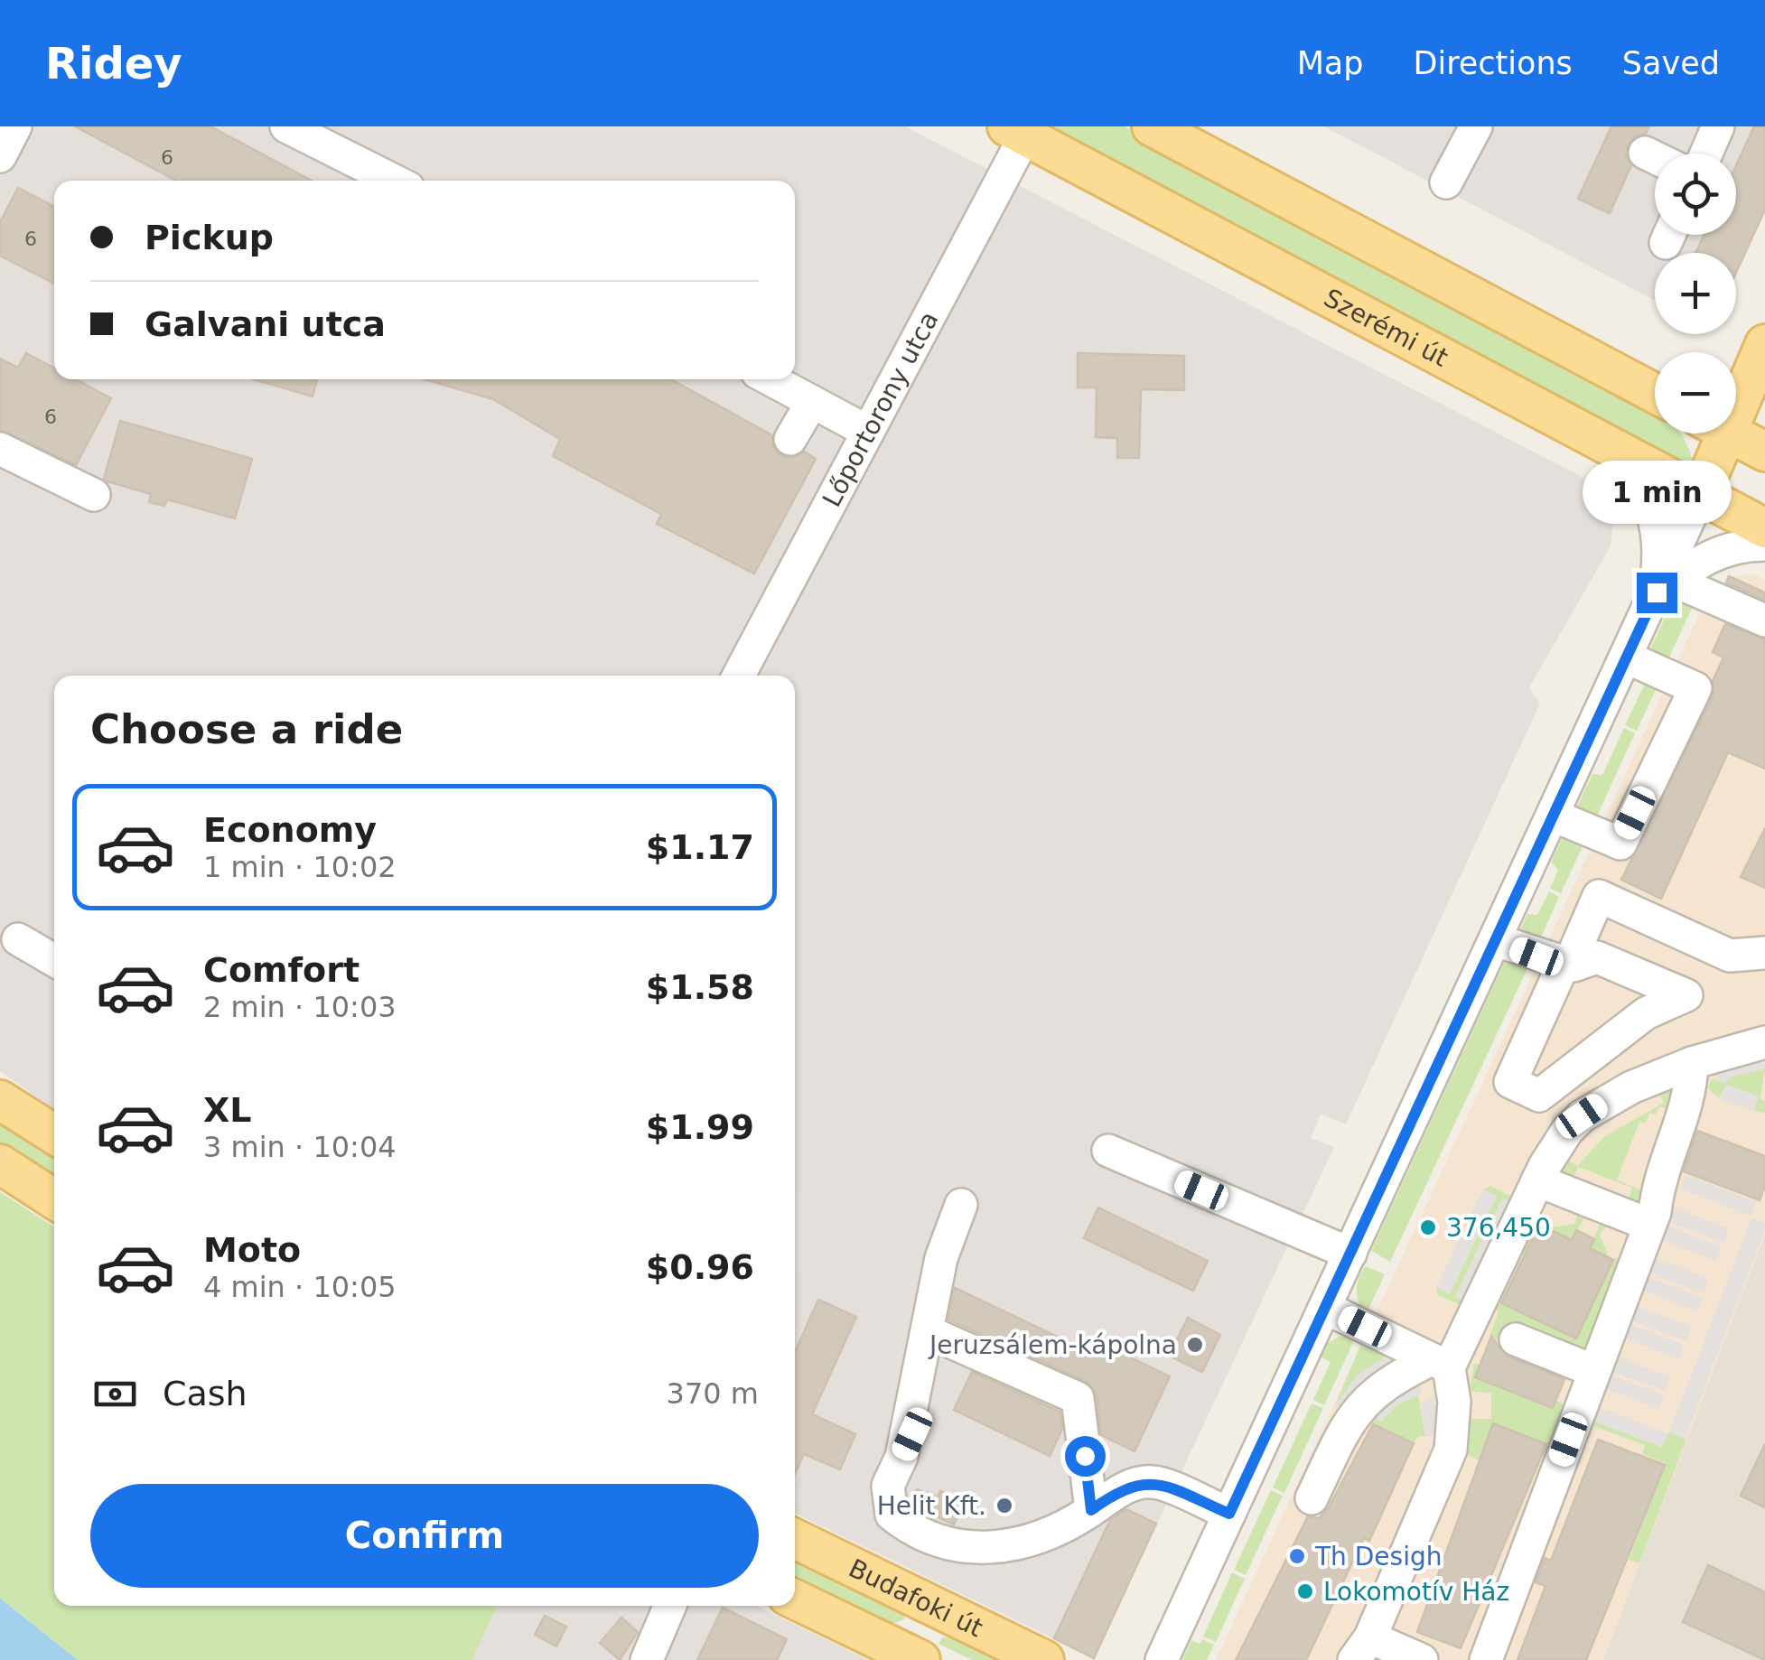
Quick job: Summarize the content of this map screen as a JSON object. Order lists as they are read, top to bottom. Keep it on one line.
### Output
{"streets":{"main road":["Szerémi út","Budafoki út"],"street":["Lőportorony utca"]},"crossings":[["Szerémi út","Lőportorony utca"]],"places":["376,450","Jeruzsálem-kápolna","Helit Kft.","Th Desigh","Lokomotív Ház"],"house_numbers":["6","6","6"],"page":{"header":"Ridey","nav":["Map","Directions","Saved"],"map_buttons":["+","−"],"banner":["Pickup","Galvani utca"],"bubble":"1 min","heading":"Choose a ride","list":[{"name":"Economy","note":"1 min · 10:02","value":"$1.17"},{"name":"Comfort","note":"2 min · 10:03","value":"$1.58"},{"name":"XL","note":"3 min · 10:04","value":"$1.99"},{"name":"Moto","note":"4 min · 10:05","value":"$0.96"}],"pay":["Cash","370 m"],"buttons":"Confirm"}}
